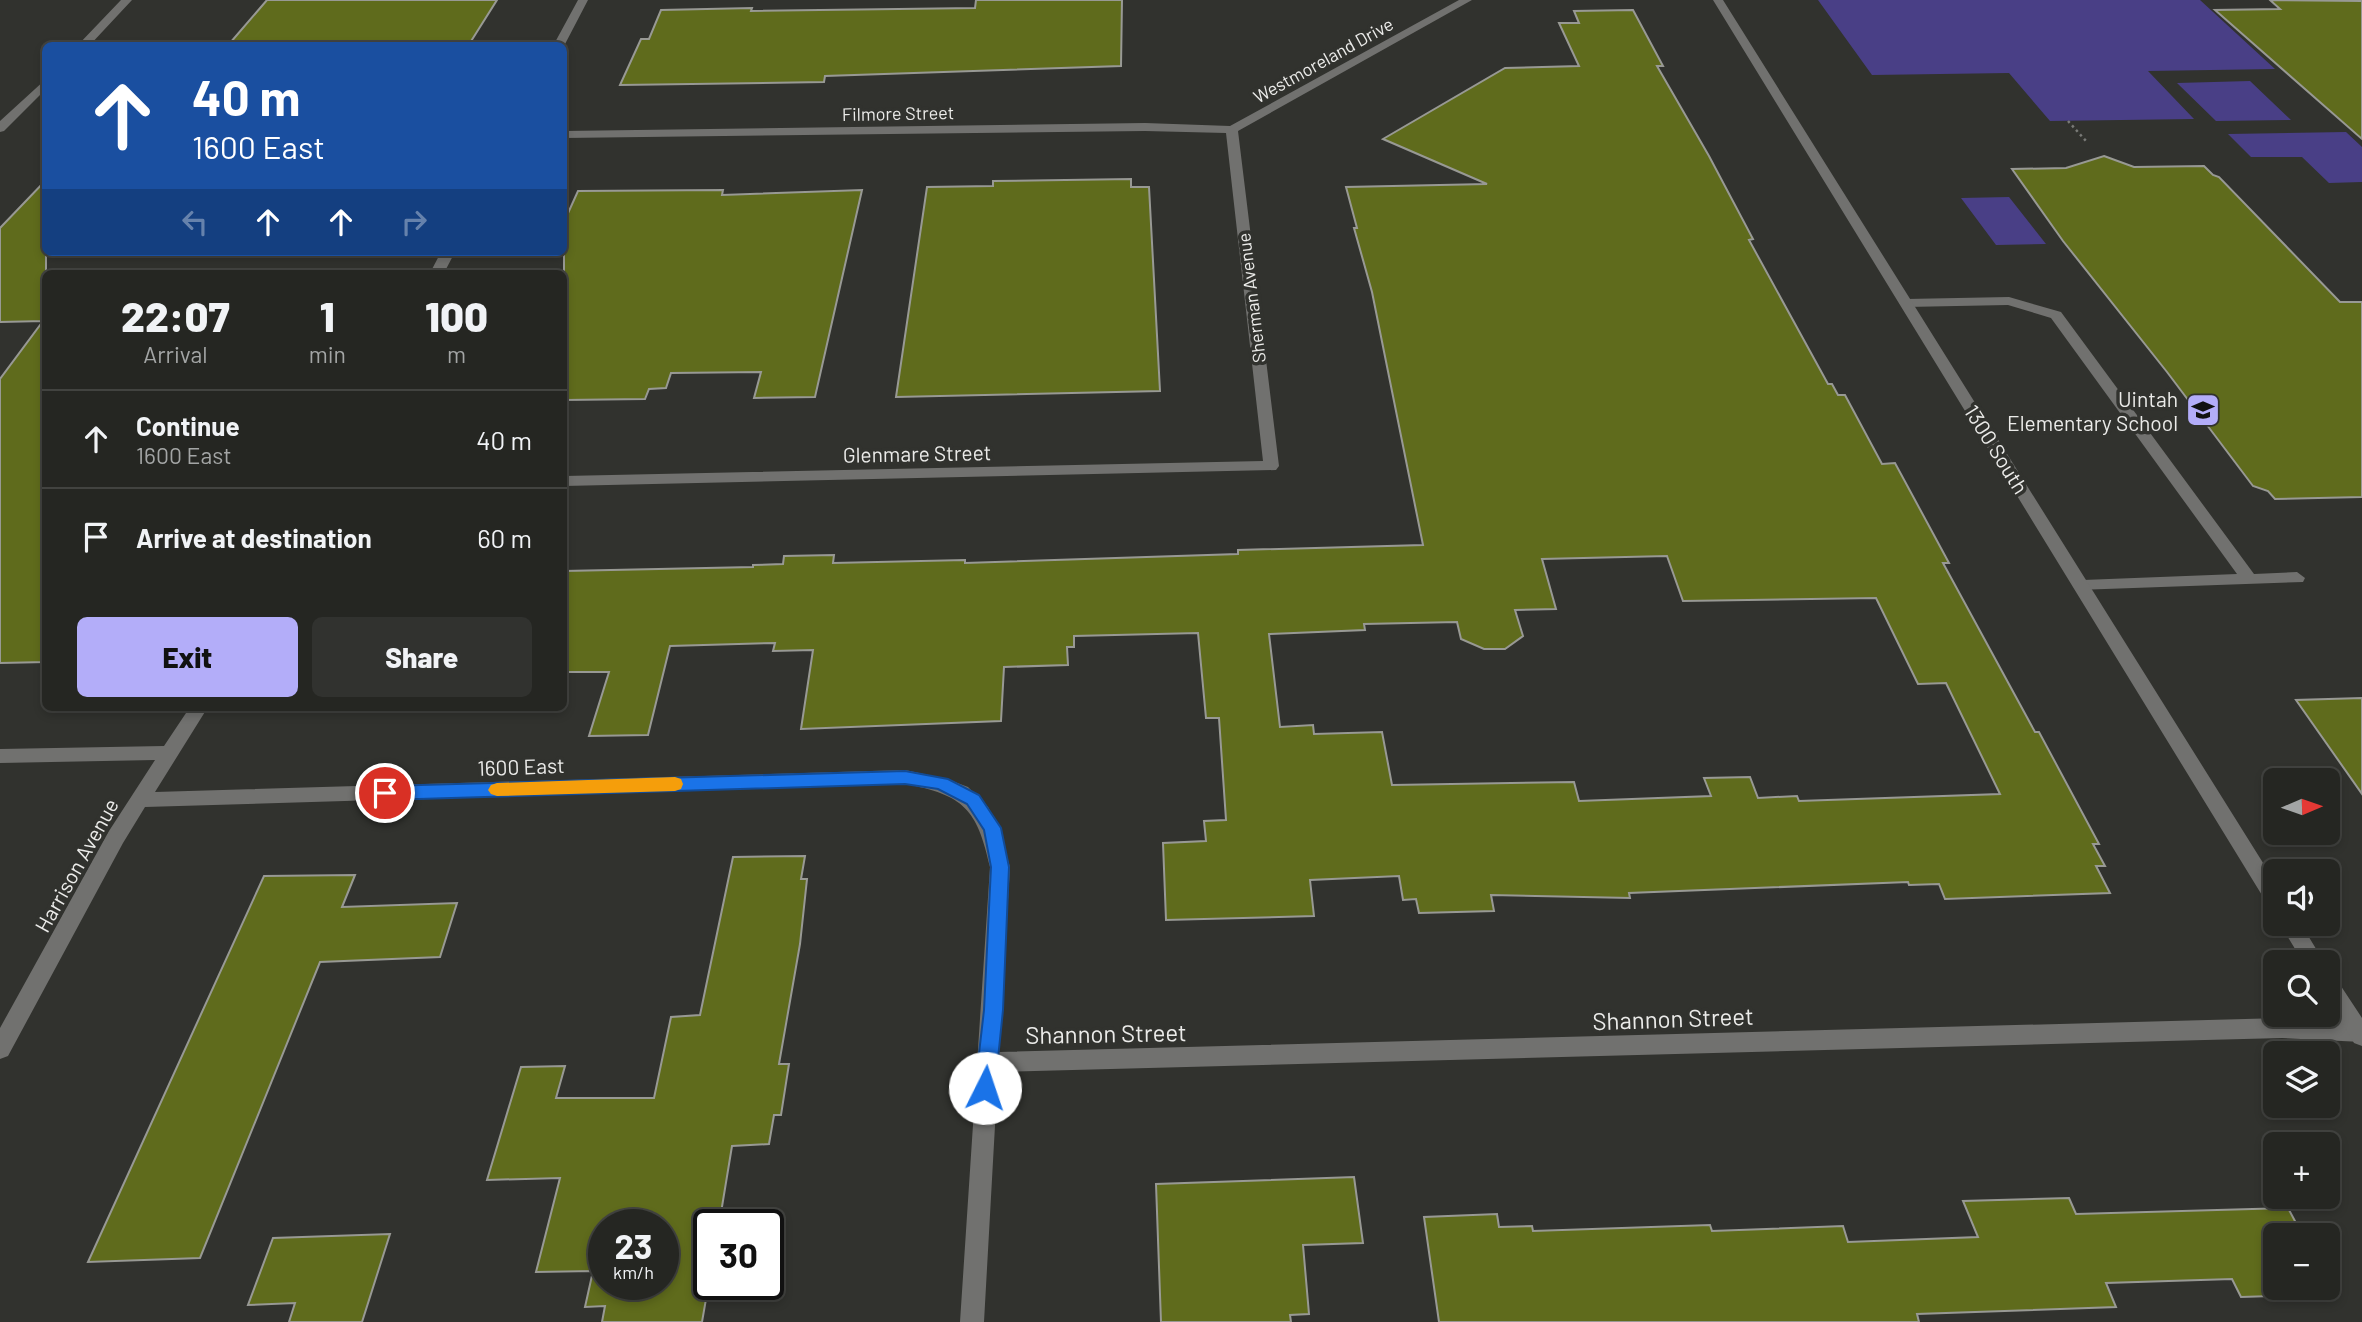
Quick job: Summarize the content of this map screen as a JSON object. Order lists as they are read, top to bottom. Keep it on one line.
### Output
{"streets":{"street":["Westmoreland Drive","Filmore Street","Sherman Avenue","1300 South","Glenmare Street","1600 East","Harrison Avenue","Shannon Street"]},"crossings":[["Westmoreland Drive","Filmore Street"],["Westmoreland Drive","Sherman Avenue"],["Filmore Street","Sherman Avenue"],["Sherman Avenue","Glenmare Street"],["1600 East","Harrison Avenue"],["1600 East","Shannon Street"]],"places":{"school or university":["Uintah Elementary School"]},"north":"right","page":{"turn":["40 m","1600 East"],"eta":["22:07","Arrival","1","min","100","m"],"list":[{"name":"Continue","note":"1600 East","value":"40 m"},{"name":"Arrive at destination","value":"60 m"}],"buttons":["Exit","Share"],"map_buttons":["+","−"],"speed":"23 km/h","limit":"30"}}
